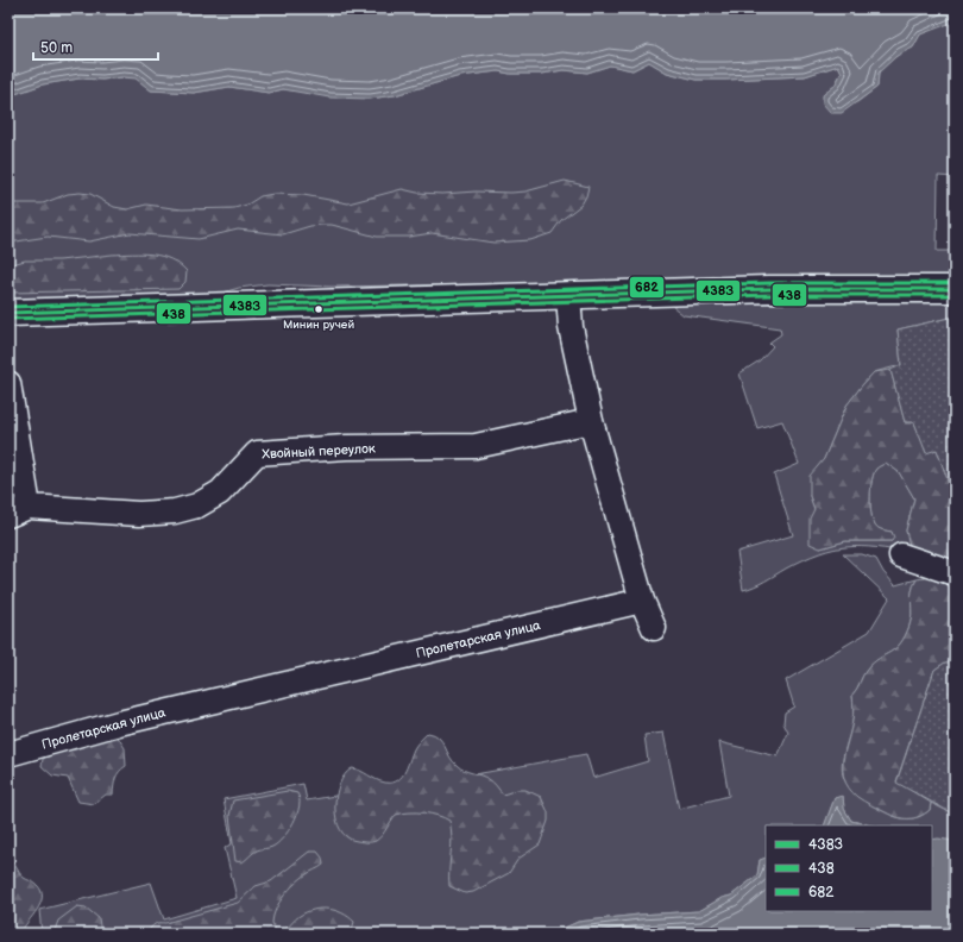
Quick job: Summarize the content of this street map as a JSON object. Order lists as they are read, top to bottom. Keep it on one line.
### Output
{"streets":{"street":["Хвойный переулок","Пролетарская улица"]},"places":["Минин ручей"],"lines":["transit line 682","transit line 438З","transit line 438"],"legend":["438З","438","682"],"scale_bar":"50 m"}
